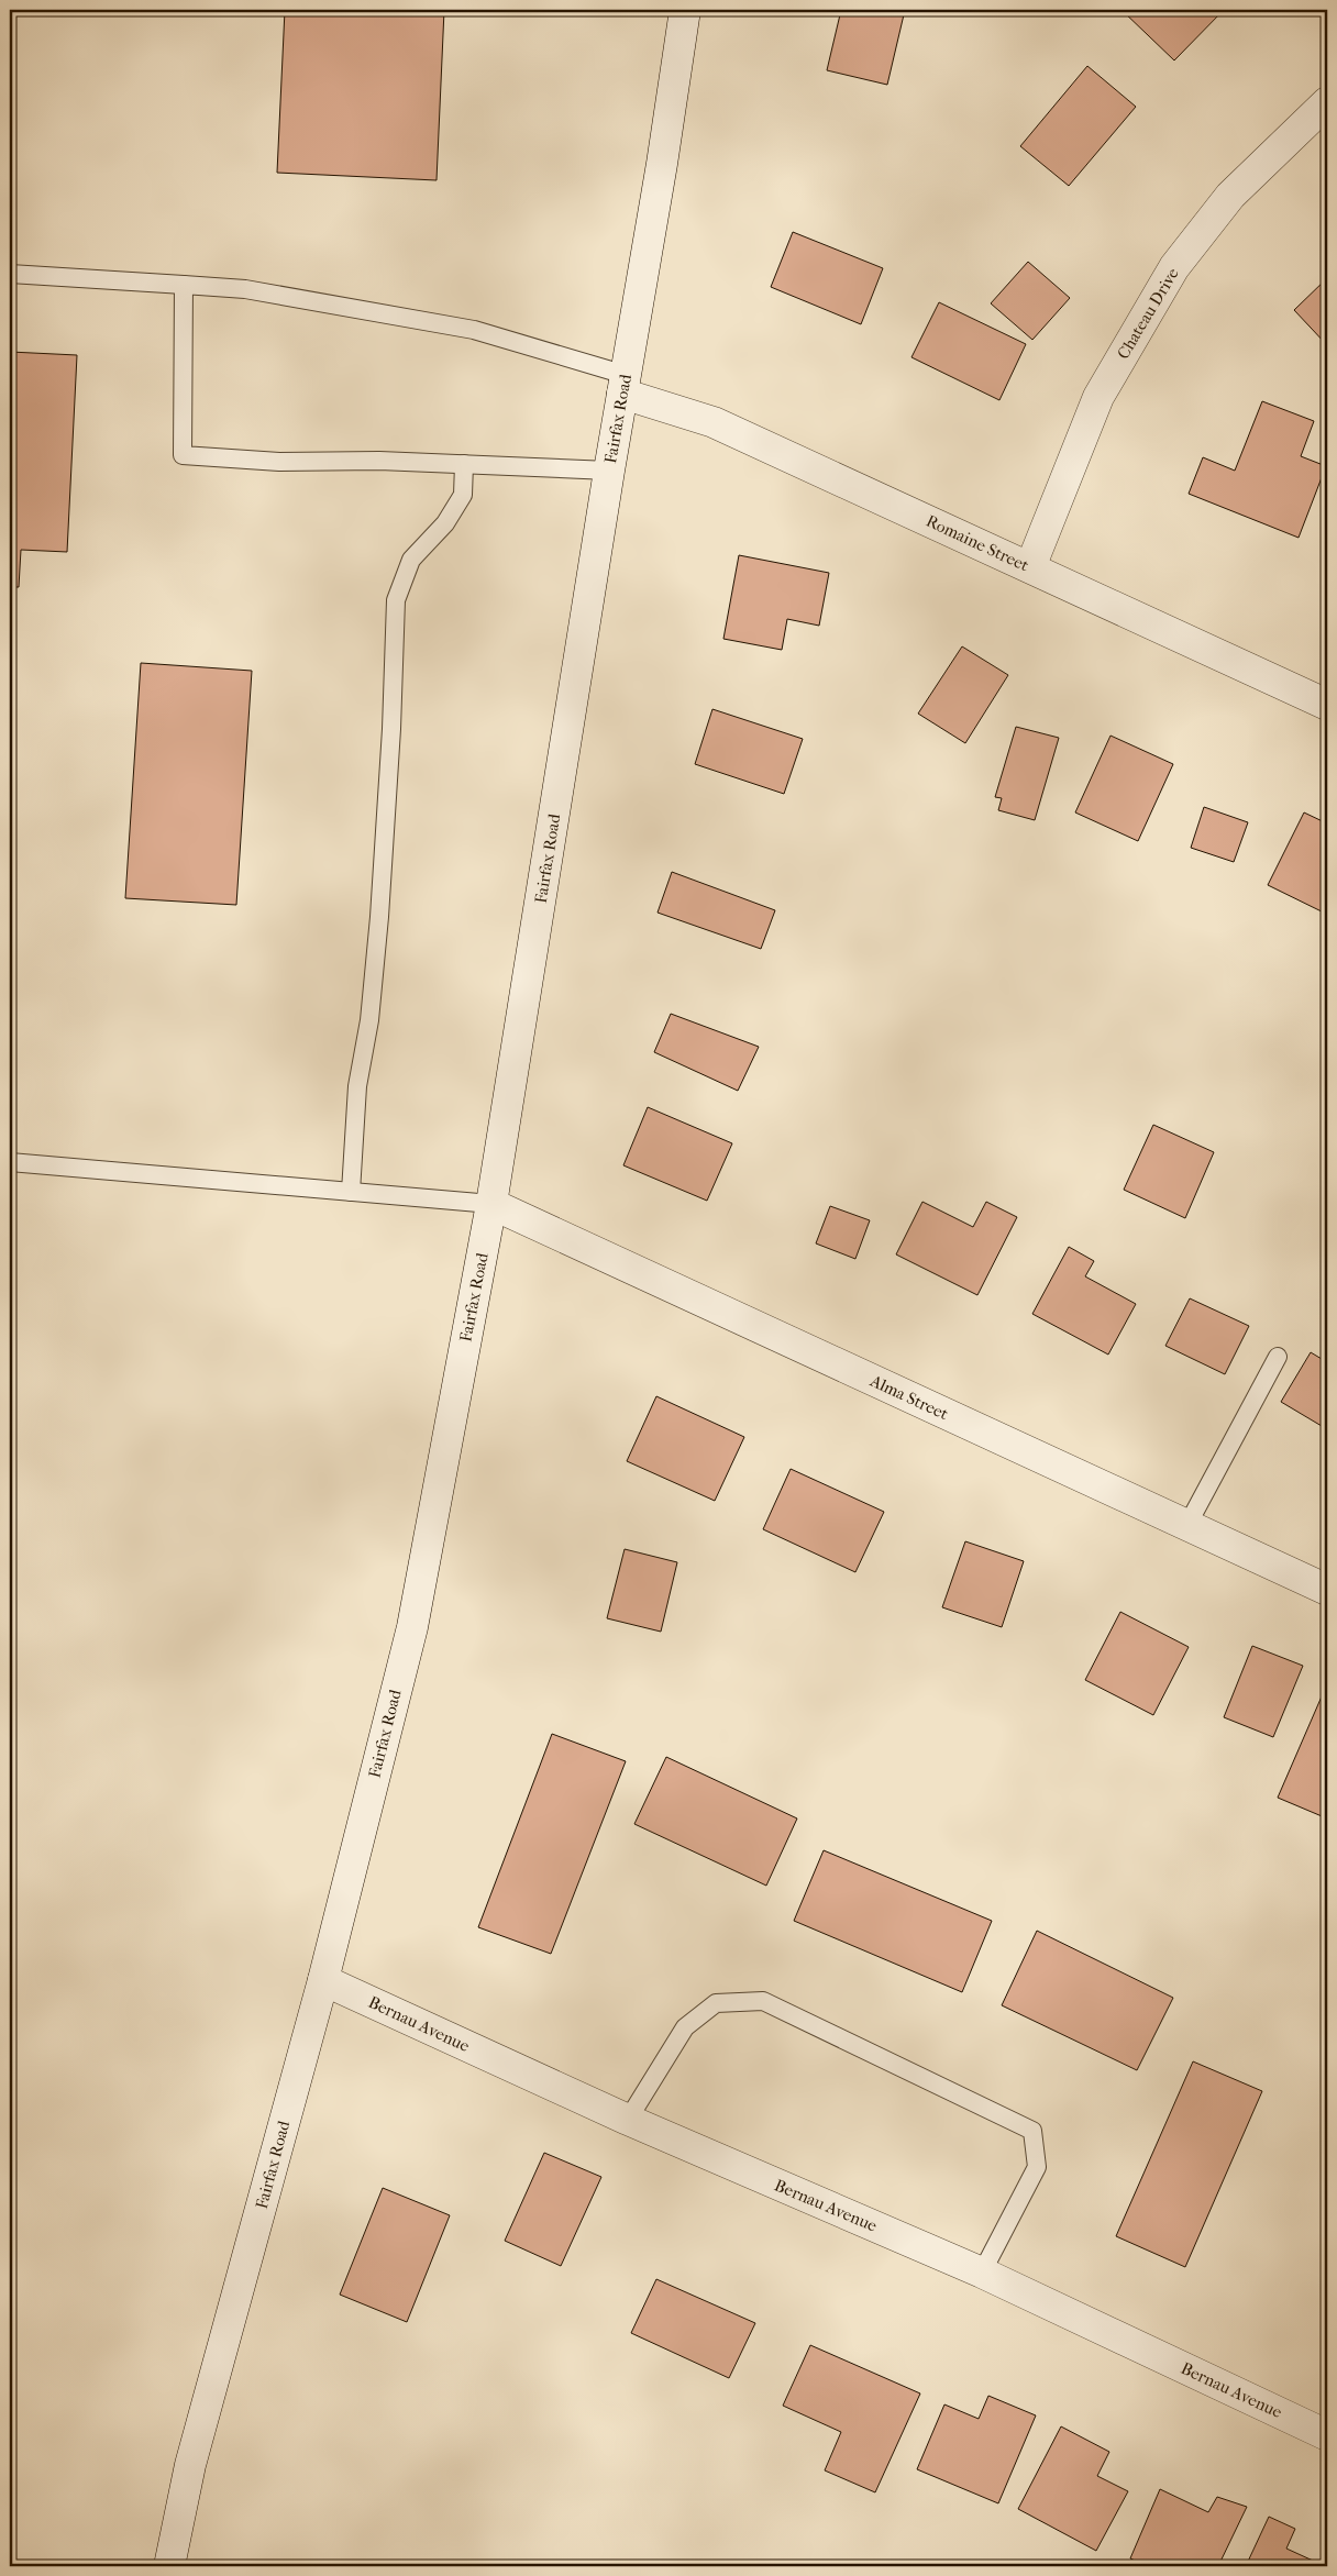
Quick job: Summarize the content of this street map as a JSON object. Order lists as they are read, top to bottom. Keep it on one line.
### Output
{"streets":{"street":["Chateau Drive","Fairfax Road","Romaine Street","Alma Street","Bernau Avenue"]},"crossings":[["Chateau Drive","Romaine Street"],["Fairfax Road","Romaine Street"],["Fairfax Road","Alma Street"],["Fairfax Road","Bernau Avenue"]]}
